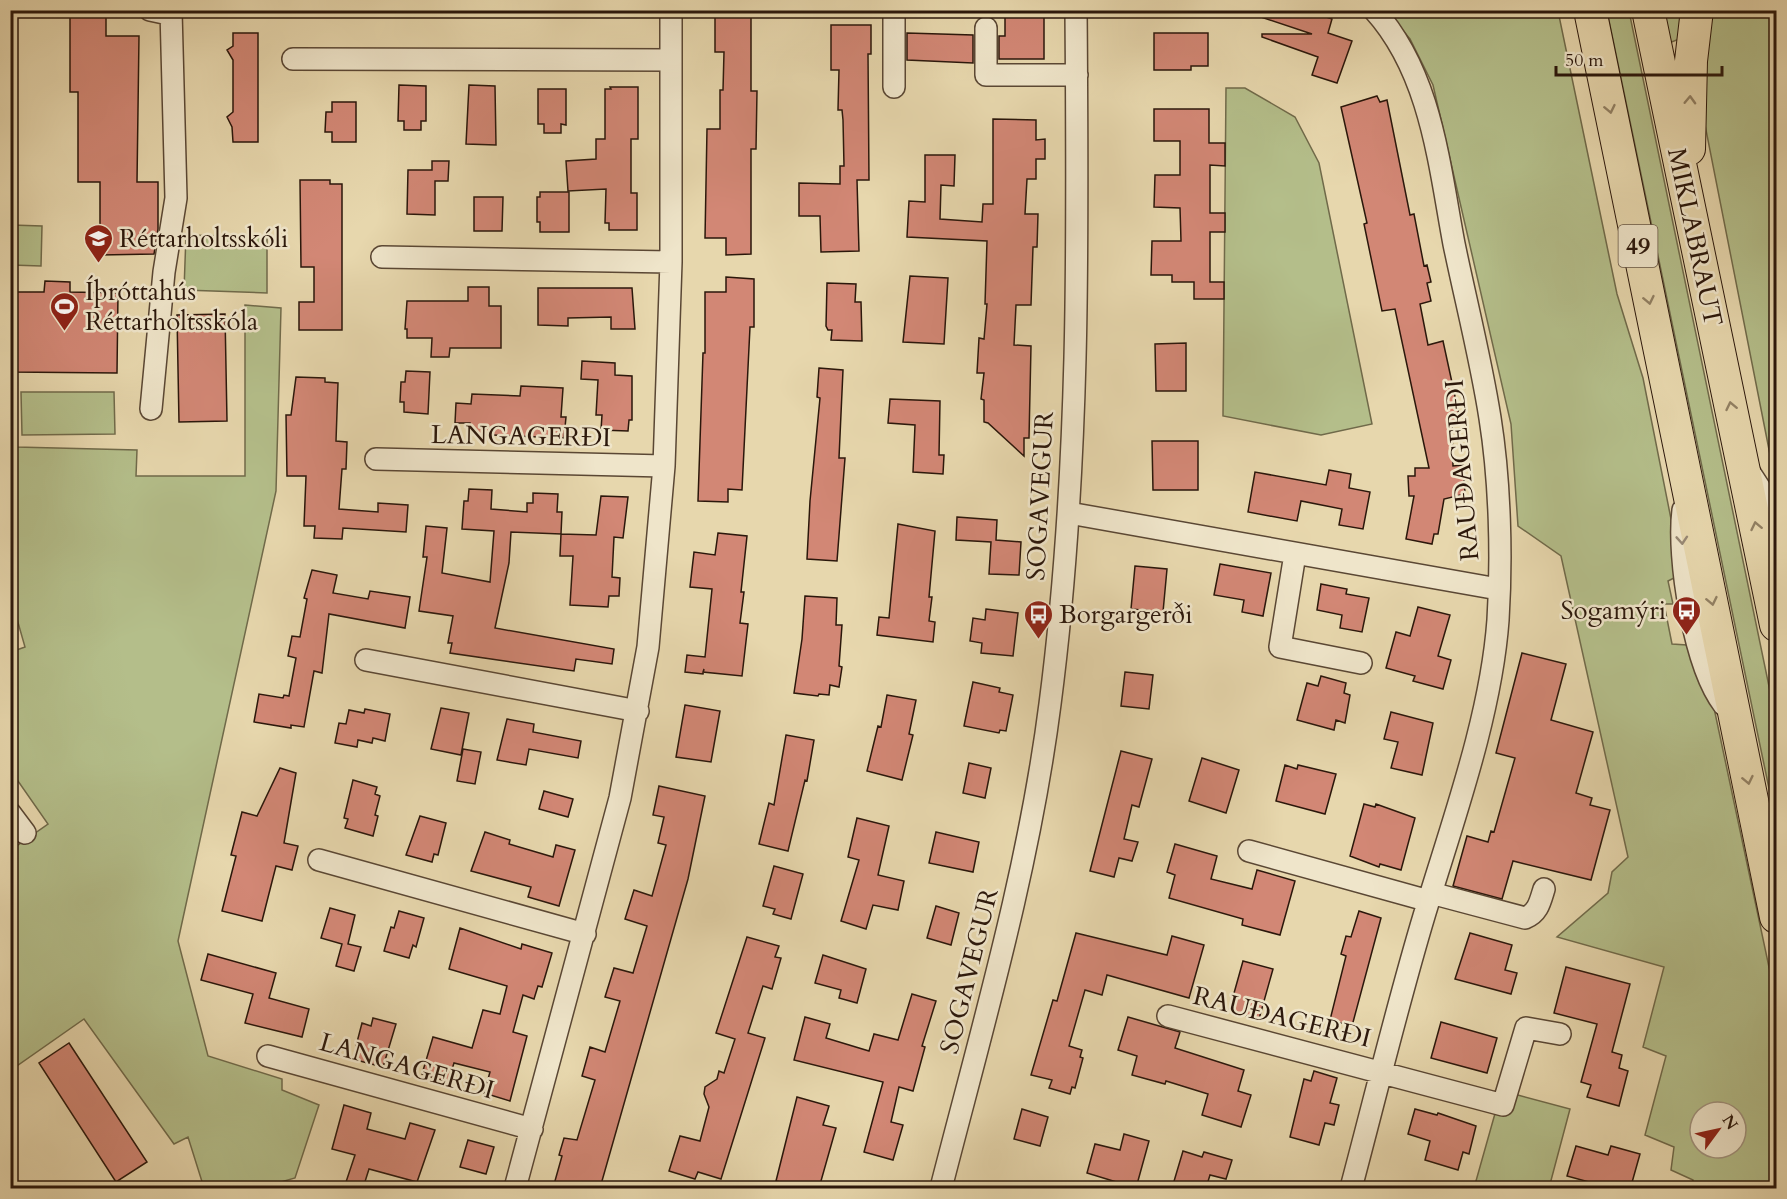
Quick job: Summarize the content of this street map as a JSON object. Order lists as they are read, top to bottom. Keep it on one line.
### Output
{"streets":{"highway":["MIKLABRAUT","49"],"street":["LANGAGERÐI","RAUÐAGERÐI","SOGAVEGUR"]},"places":{"school or university":["Réttarholtsskóli"],"sports":["Íþróttahús Réttarholtsskóla"],"bus stop":["Sogamýri","Borgargerði"]},"scale_bar":"50 m","north":"top right"}
